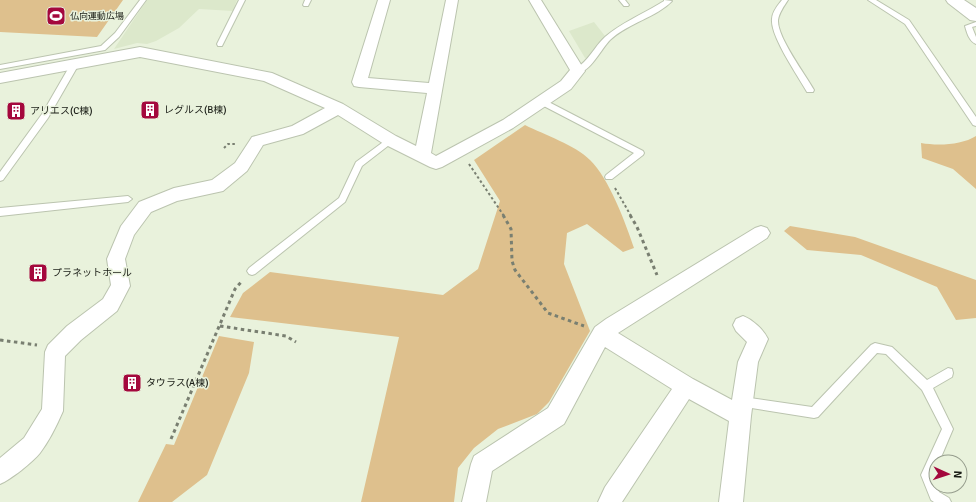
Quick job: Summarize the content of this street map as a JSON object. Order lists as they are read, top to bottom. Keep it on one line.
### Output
{"places":{"sports":["仏向運動広場"],"building":["レグルス(B棟)","アリエス(C棟)","プラネットホール","タウラス(A棟)"]},"north":"right"}
